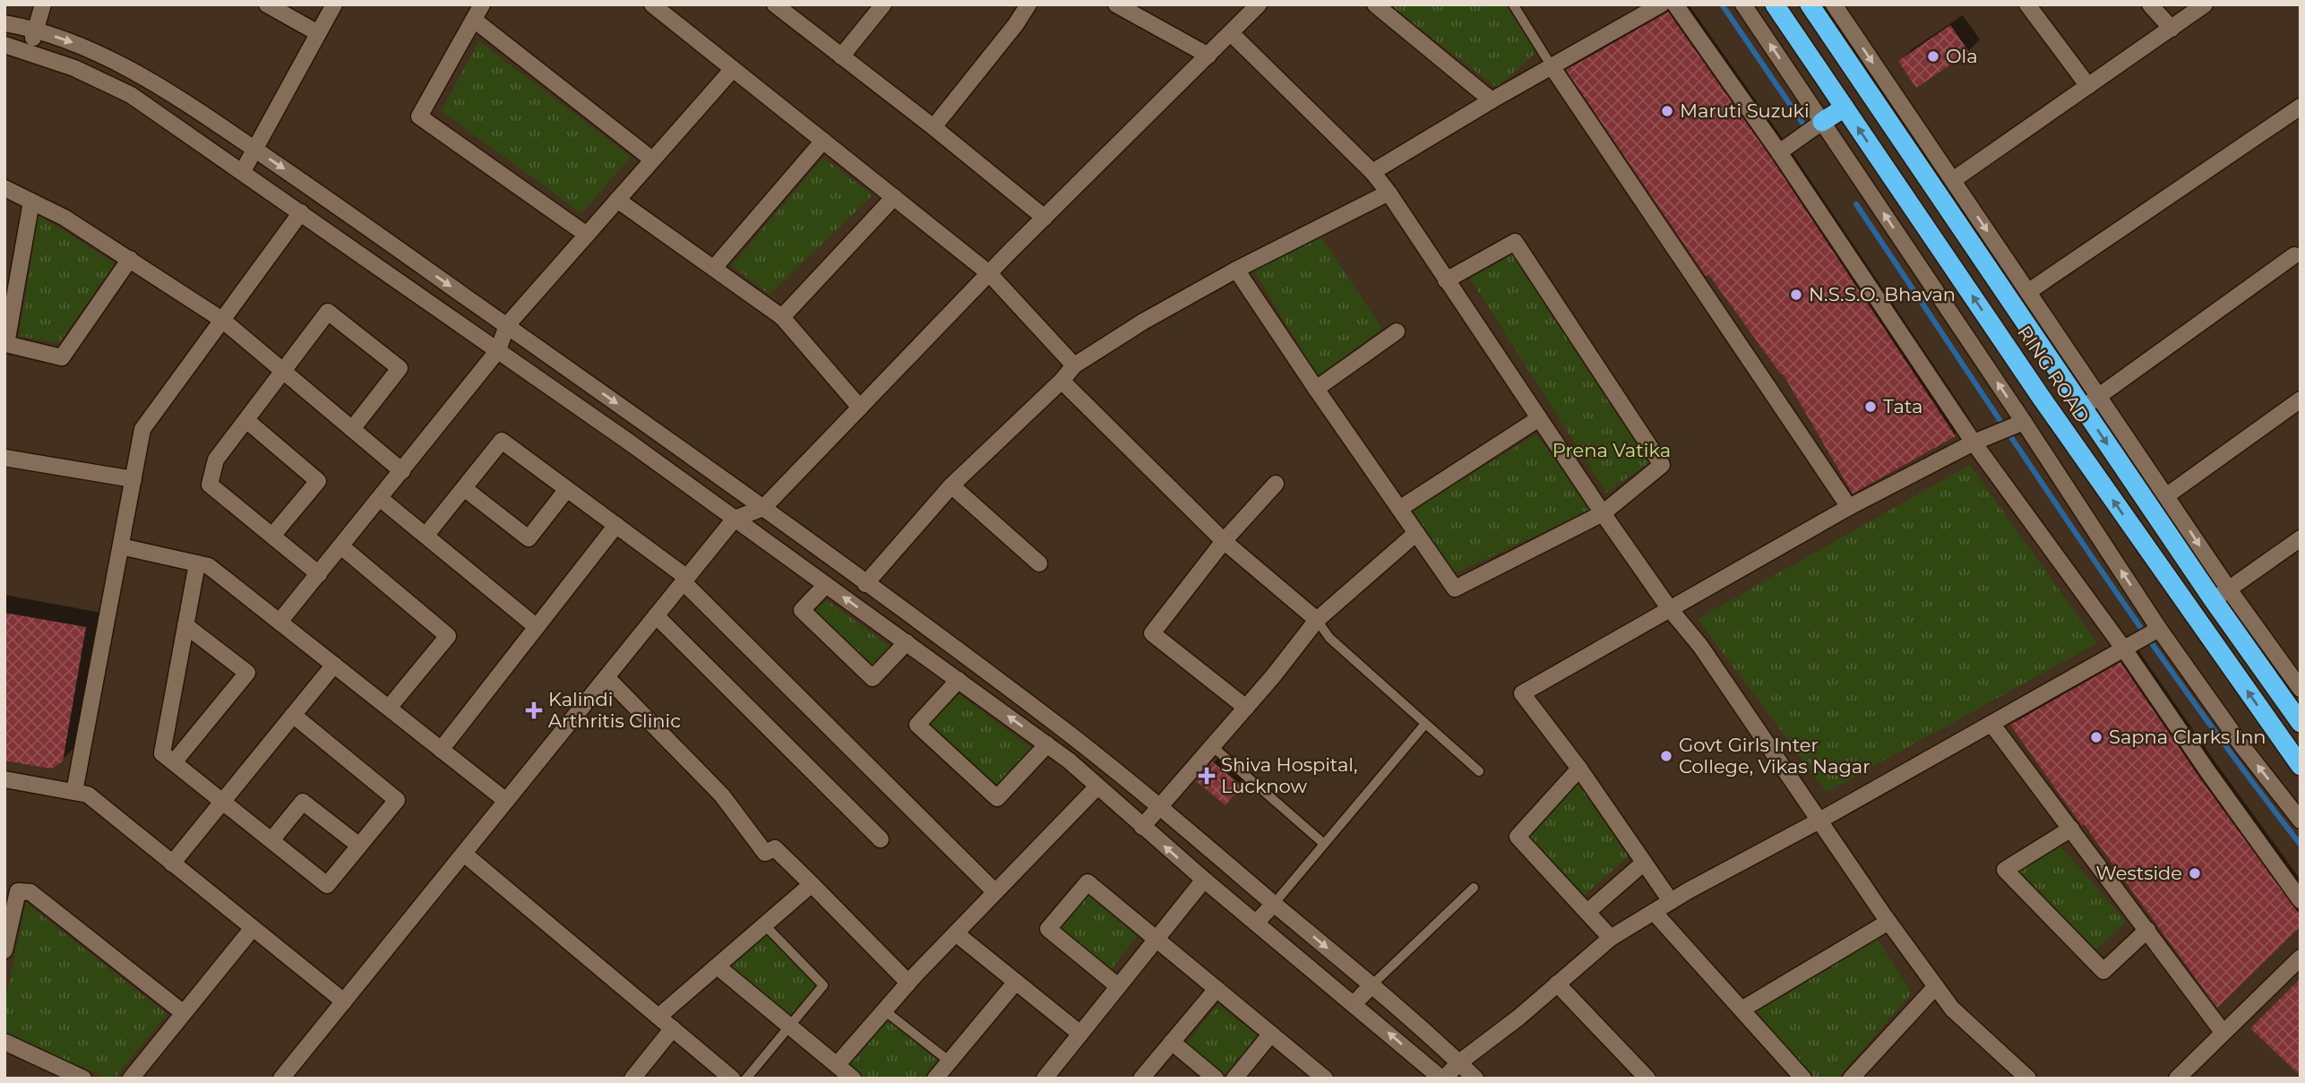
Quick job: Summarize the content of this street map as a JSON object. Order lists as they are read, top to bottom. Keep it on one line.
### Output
{"streets":{"highway":["RING ROAD"]},"parks":["Prena Vatika"],"places":{"other":["Ola","Maruti Suzuki","N.S.S.O. Bhavan","Tata","Sapna Clarks Inn","Govt Girls Inter College, Vikas Nagar","Westside"],"health":["Kalindi Arthritis Clinic","Shiva Hospital, Lucknow"]}}
